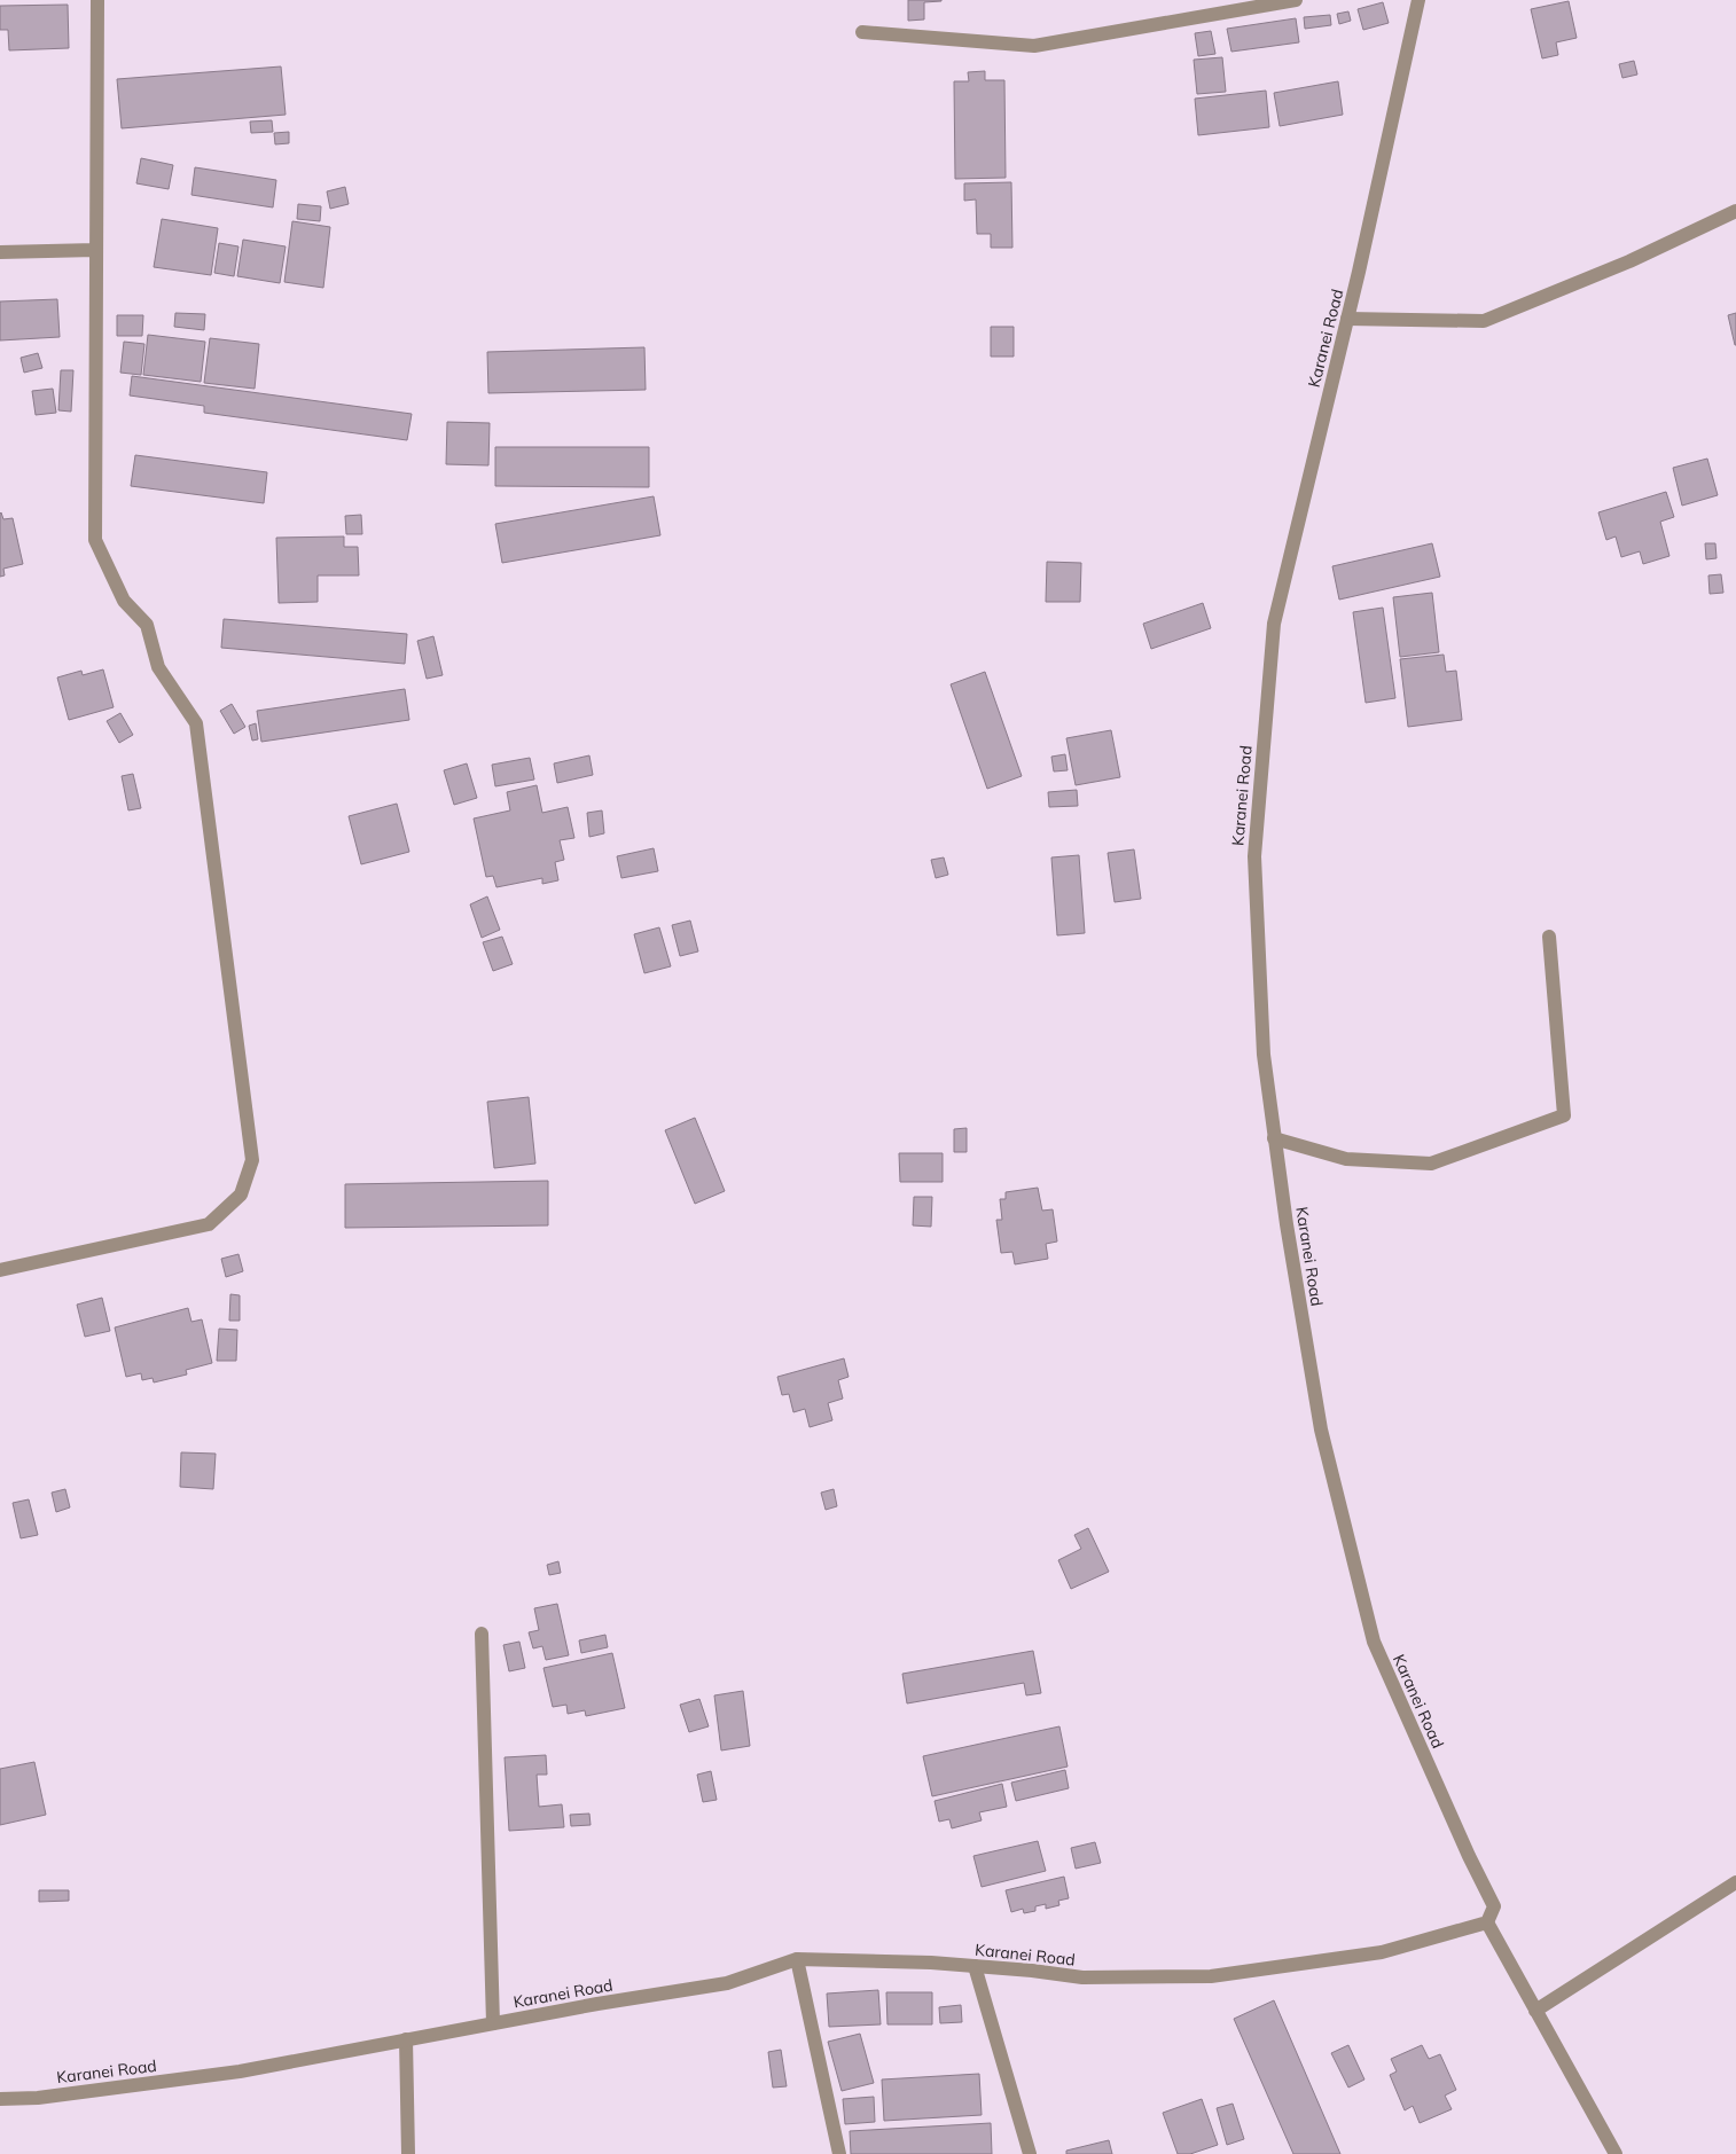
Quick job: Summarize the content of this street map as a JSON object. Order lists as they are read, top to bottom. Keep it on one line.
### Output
{"streets":{"street":["Karanei Road"]}}
